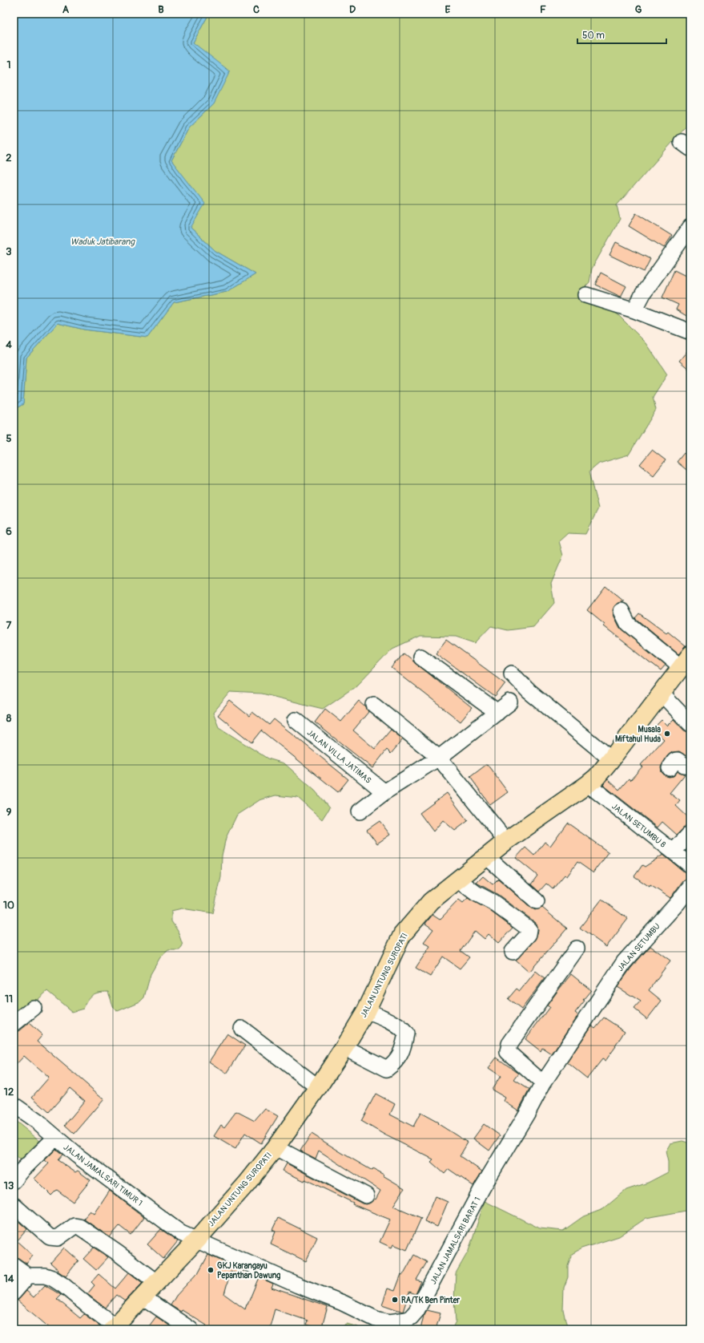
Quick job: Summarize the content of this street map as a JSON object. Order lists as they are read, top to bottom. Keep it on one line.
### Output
{"streets":{"main road":["JALAN UNTUNG SUROPATI"],"street":["JALAN VILLA JATIMAS","JALAN SETUMBU 8","JALAN SETUMBU","JALAN JAMALSARI TIMUR 1","JALAN JAMALSARI BARAT 1"]},"crossings":[["JALAN SETUMBU 8","JALAN UNTUNG SUROPATI"],["JALAN SETUMBU","JALAN JAMALSARI BARAT 1"],["JALAN UNTUNG SUROPATI","JALAN JAMALSARI TIMUR 1"],["JALAN UNTUNG SUROPATI","JALAN JAMALSARI BARAT 1"],["JALAN JAMALSARI TIMUR 1","JALAN JAMALSARI BARAT 1"]],"water":["Waduk Jatibarang"],"places":["Musala Miftahul Huda","GKJ Karangayu Pepanthan Dawung","RA/TK Ben Pinter"],"scale_bar":"50 m","grid":{"columns":["A","B","C","D","E","F","G"],"rows":["1","2","3","4","5","6","7","8","9","10","11","12","13","14"]}}
